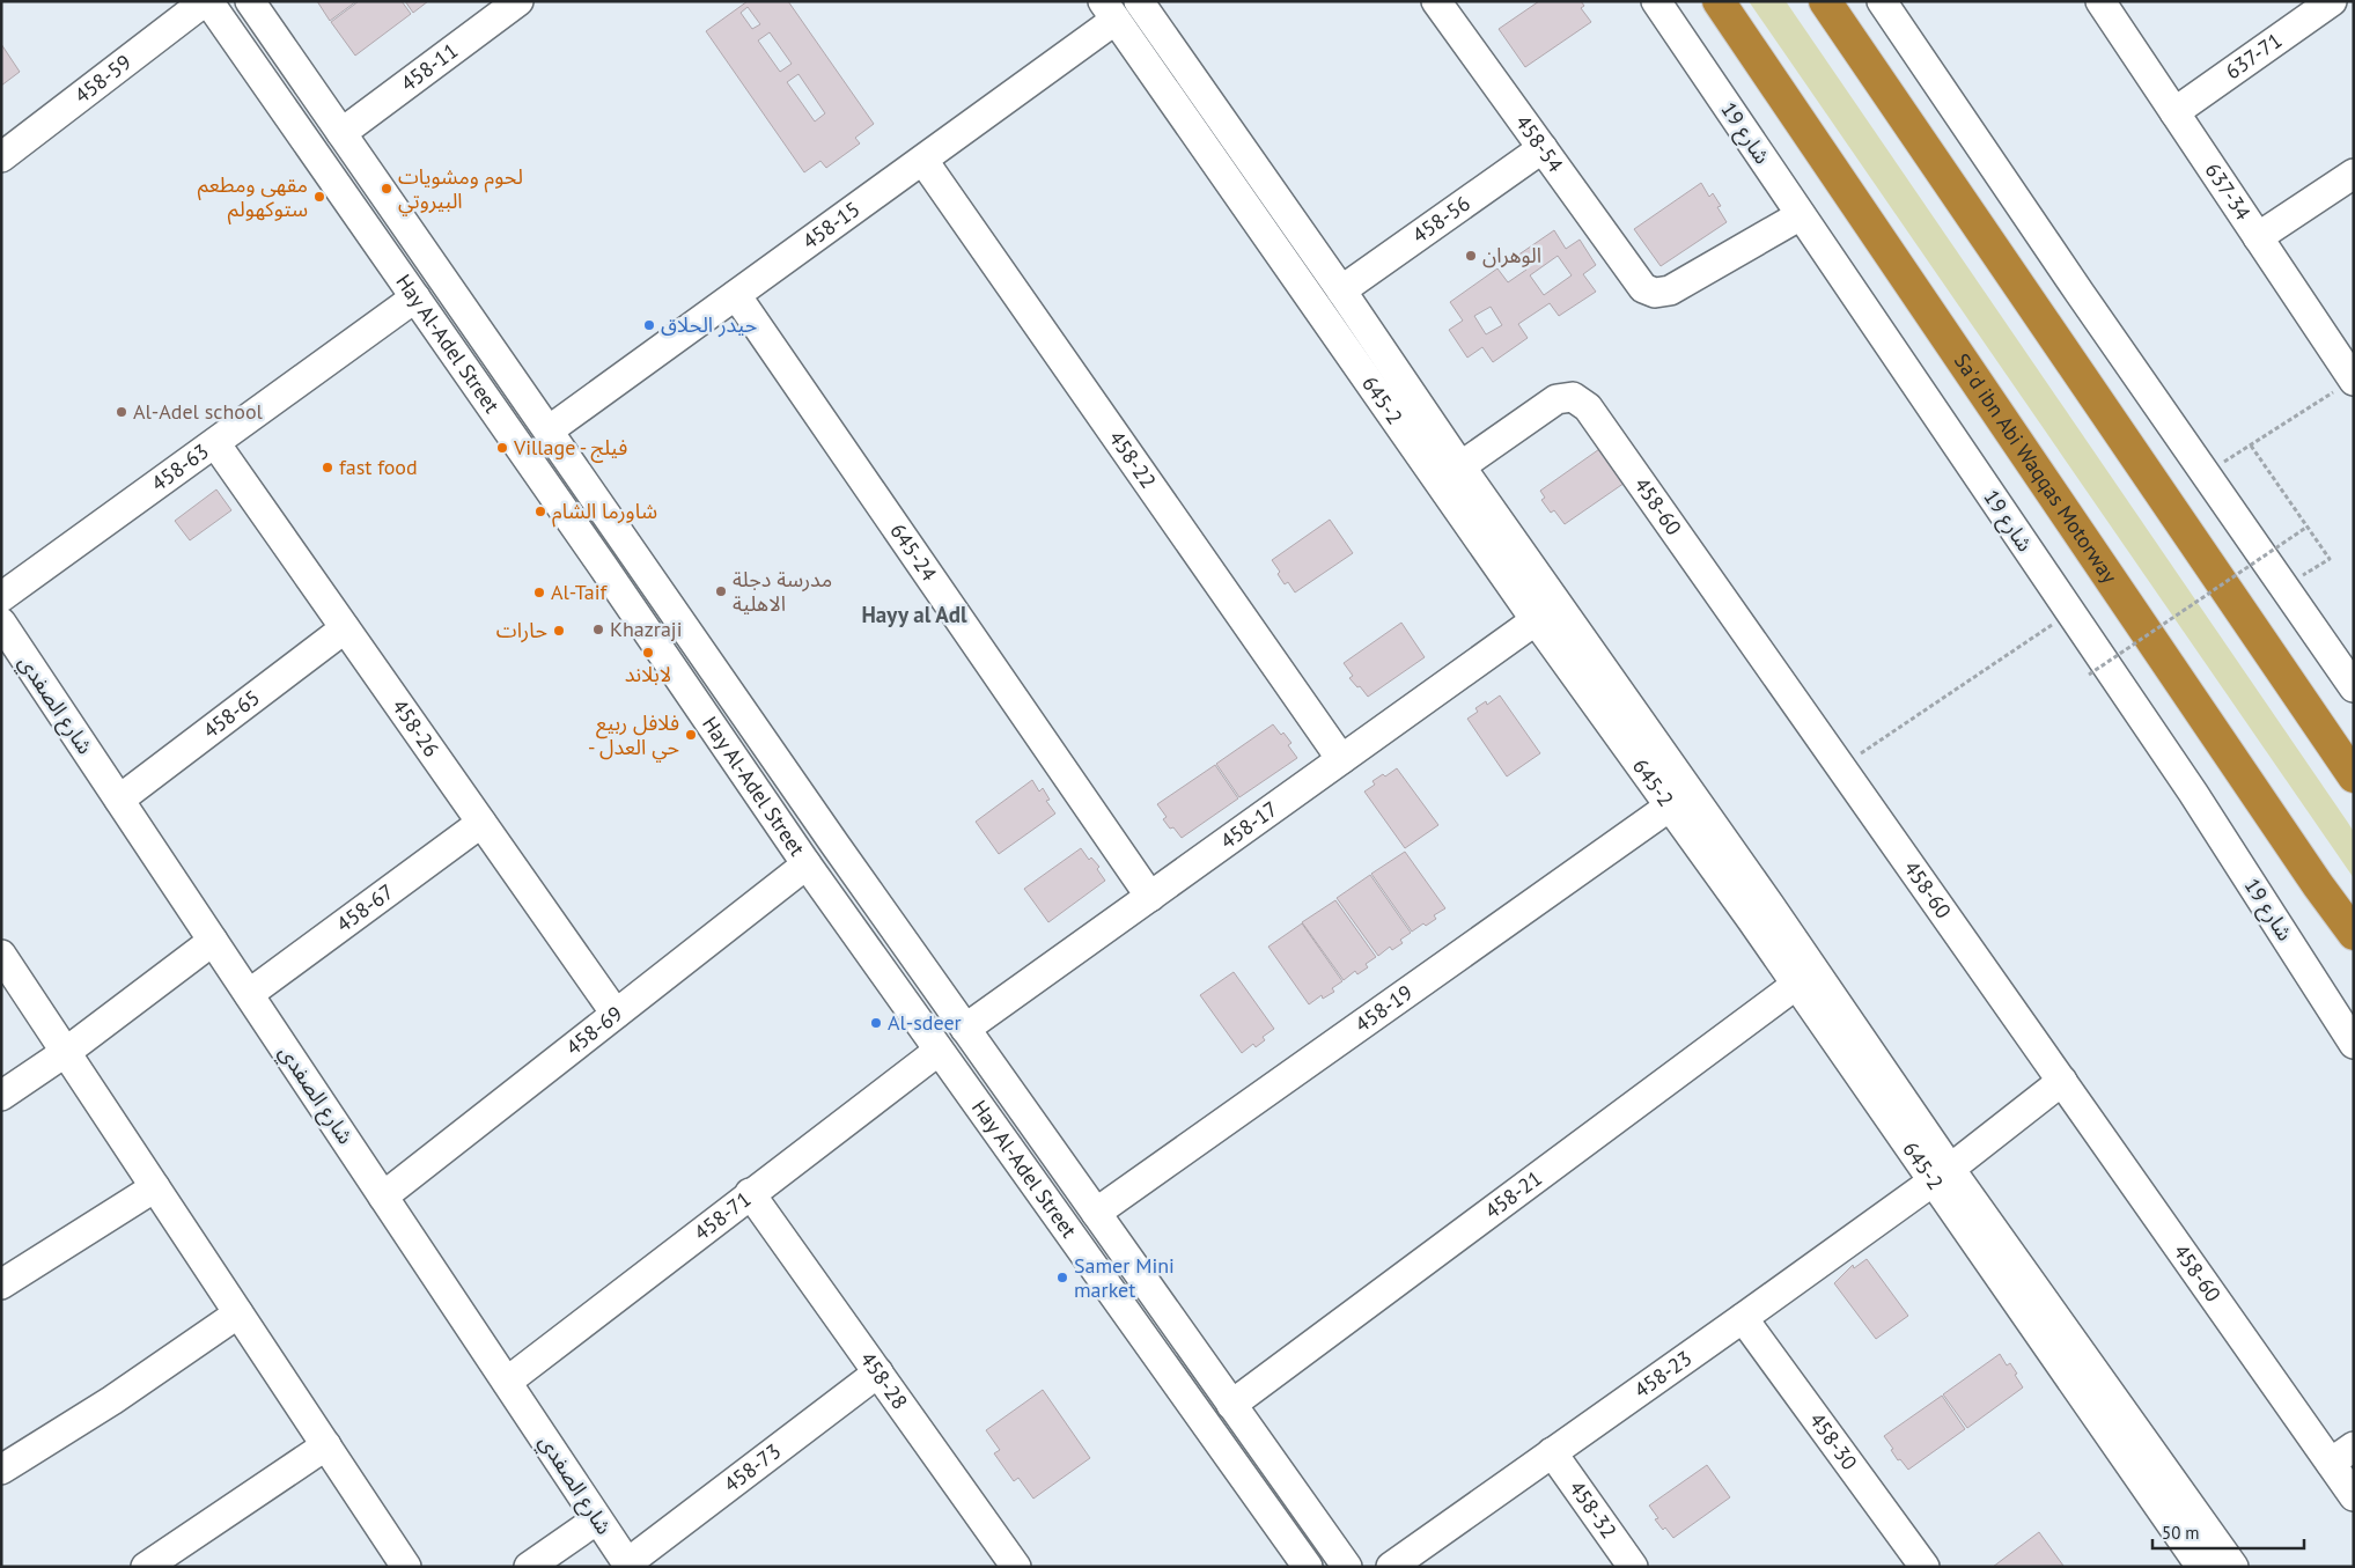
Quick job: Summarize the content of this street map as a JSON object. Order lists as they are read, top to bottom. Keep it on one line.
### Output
{"streets":{"highway":["Sa'd ibn Abi Waqqas Motorway"],"street":["637-71","458-11","458-59","شارع 19","458-54","637-34","458-56","458-15","Hay Al-Adel Street","645-2","458-22","458-63","458-60","645-24","شارع الصفدي","458-65","458-26","458-17","458-67","458-19","458-69","458-21","458-71","458-23","458-28","458-30","458-73","458-32"]},"crossings":[["637-71","637-34"],["458-11","Hay Al-Adel Street"],["458-59","Hay Al-Adel Street"],["شارع 19","458-54"],["458-54","458-56"],["458-56","645-2"],["458-15","Hay Al-Adel Street"],["458-15","645-2"],["458-15","458-22"],["458-15","645-24"],["Hay Al-Adel Street","458-63"],["Hay Al-Adel Street","458-17"],["Hay Al-Adel Street","458-19"],["Hay Al-Adel Street","458-69"],["Hay Al-Adel Street","458-21"],["Hay Al-Adel Street","458-71"],["645-2","458-60"],["645-2","458-17"],["645-2","458-19"],["645-2","458-21"],["645-2","458-23"],["458-22","458-17"],["458-63","458-26"],["458-60","458-23"],["645-24","458-17"],["شارع الصفدي","458-65"],["شارع الصفدي","458-67"],["شارع الصفدي","458-69"],["شارع الصفدي","458-71"],["شارع الصفدي","458-73"],["458-65","458-26"],["458-26","458-67"],["458-26","458-69"],["458-71","458-28"],["458-23","458-30"],["458-23","458-32"],["458-28","458-73"]],"districts":["Hayy al Adl"],"places":["لحوم ومشويات البيروتي","مقهى ومطعم ستوكهولم","الوهران","حيدر الحلاق","Al-Adel school","Village - فيلج","fast food","شاورما الشام","مدرسة دجلة الاهلية","Al-Taif","Khazraji","حارات","لابلاند","فلافل ربيع - حي العدل","Al-sdeer","Samer Mini market"],"scale_bar":"50 m"}
